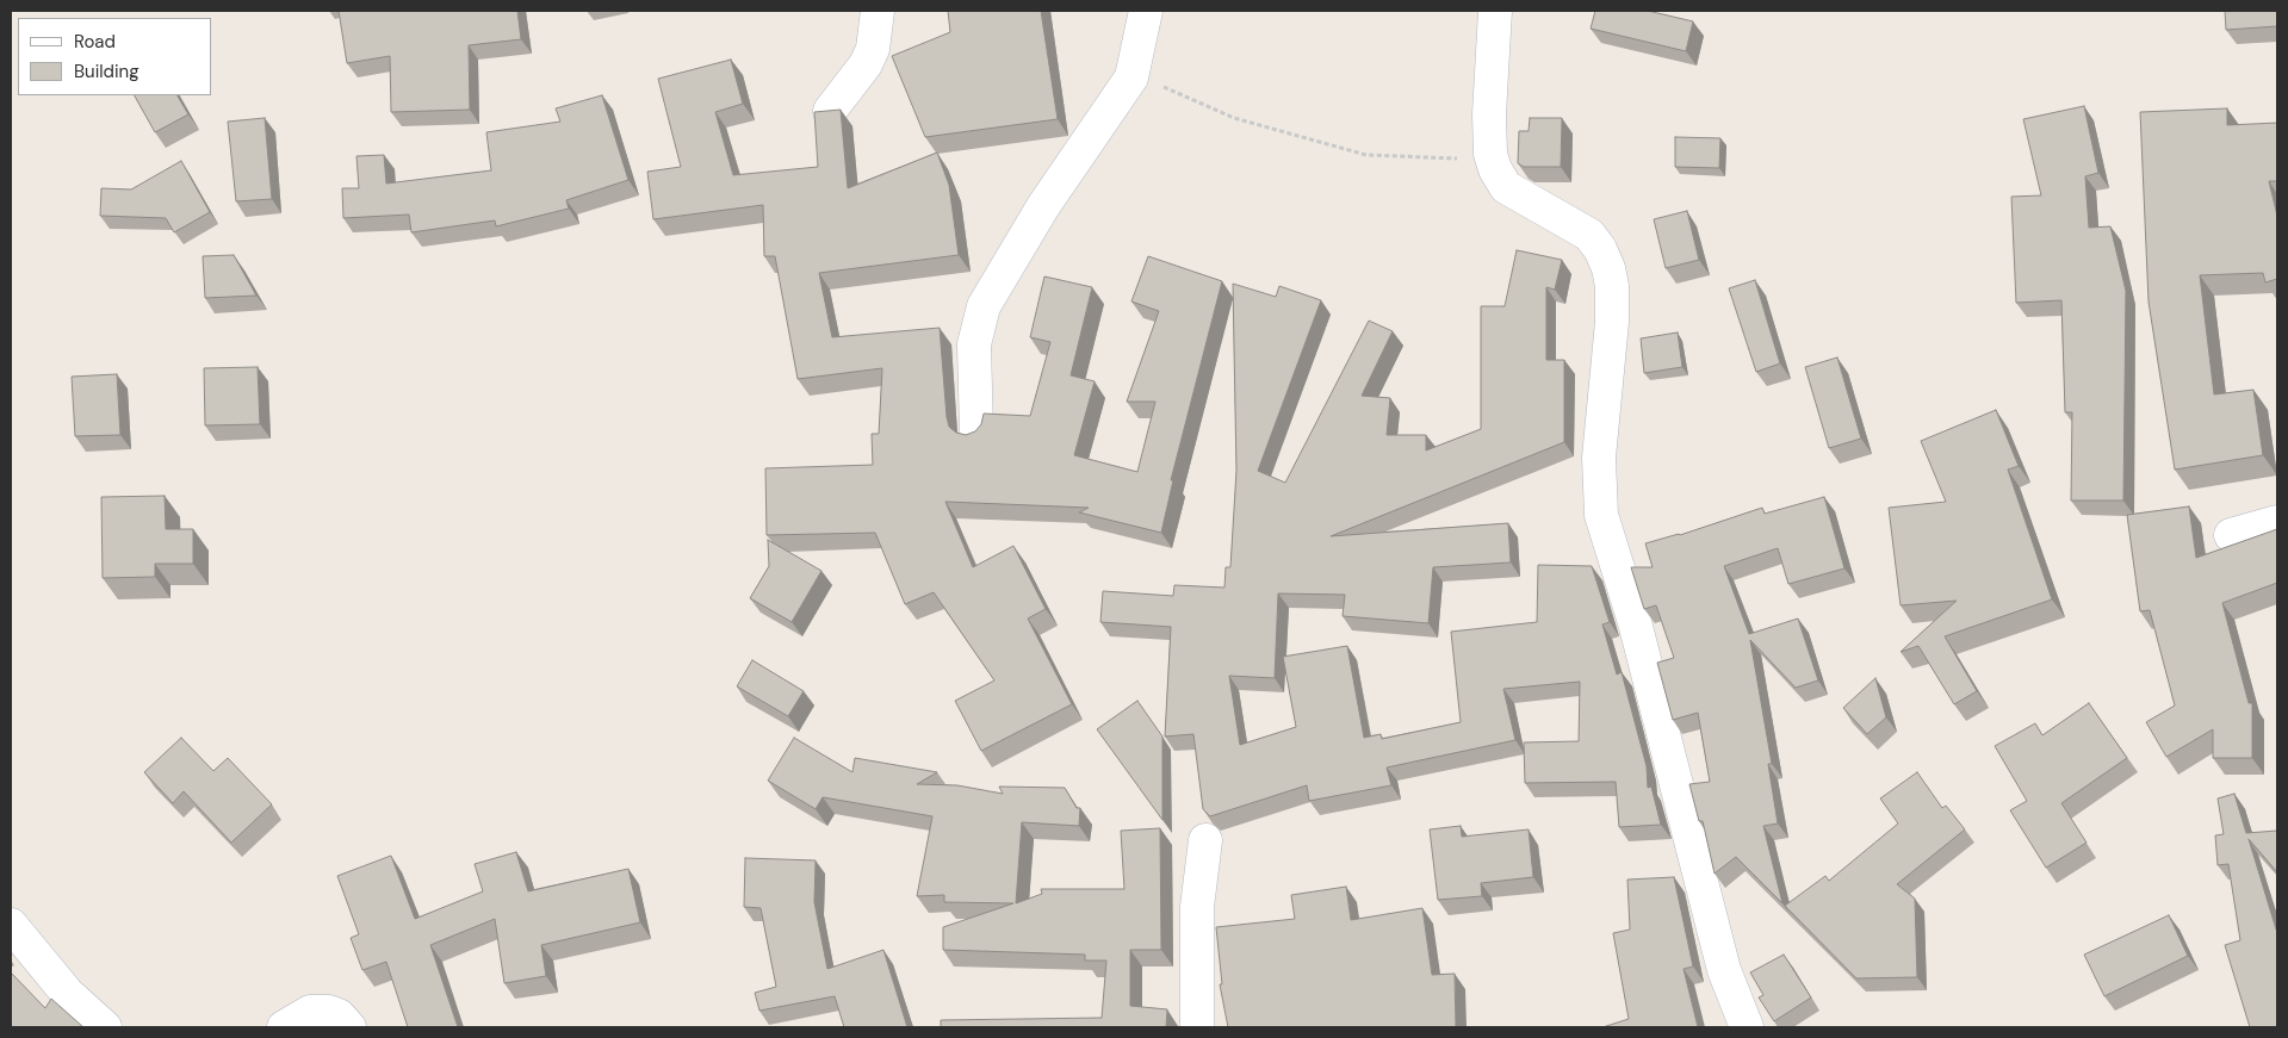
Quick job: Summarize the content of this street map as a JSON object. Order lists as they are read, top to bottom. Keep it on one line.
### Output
{"legend":["Road","Building"]}
